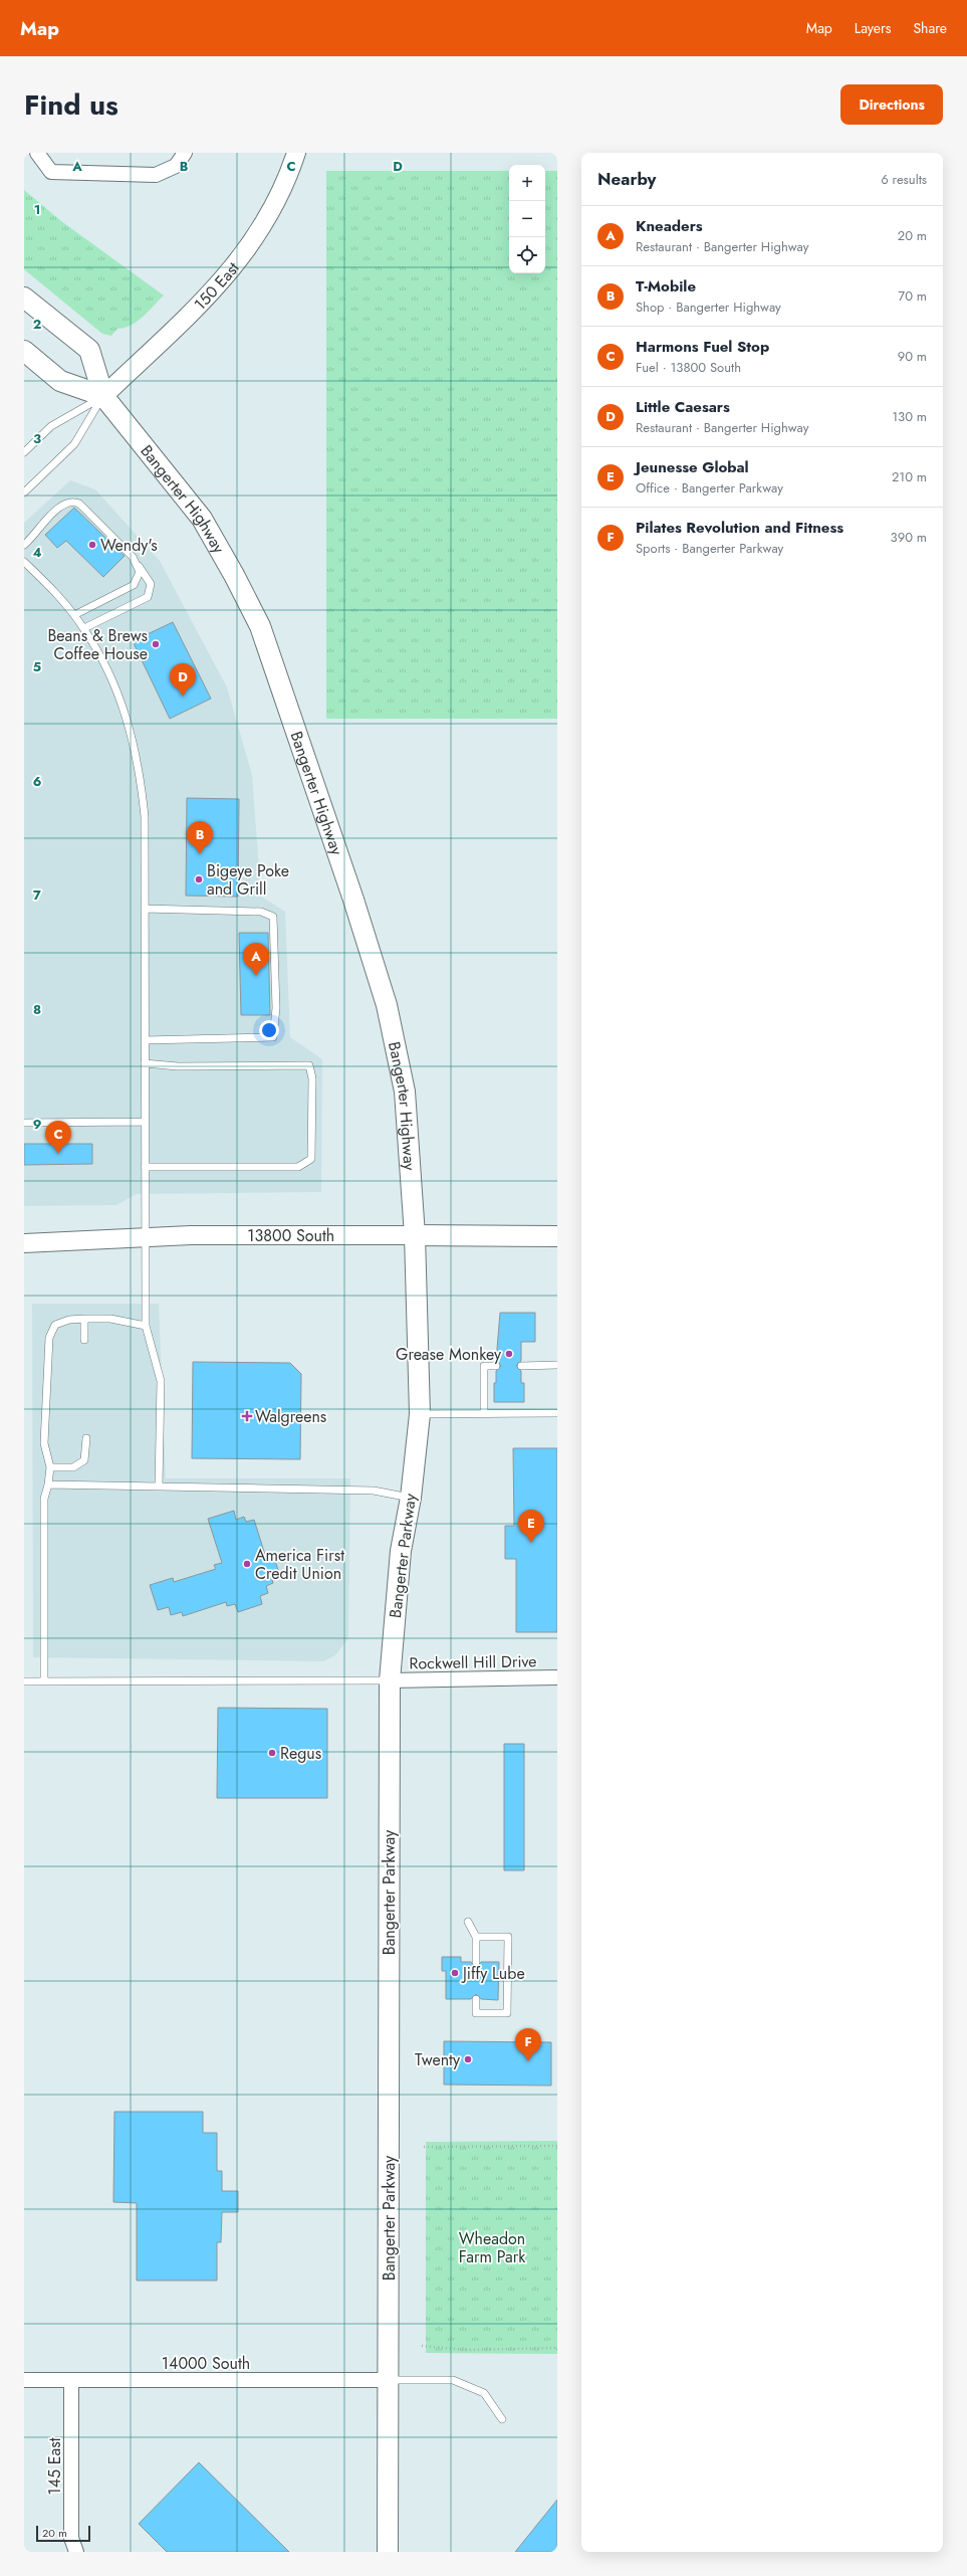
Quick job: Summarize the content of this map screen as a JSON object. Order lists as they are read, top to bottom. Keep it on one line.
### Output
{"streets":{"main road":["Bangerter Highway","13800 South","Bangerter Parkway"],"street":["150 East","Rockwell Hill Drive","14000 South","145 East"]},"crossings":[["150 East","Bangerter Highway"],["Bangerter Highway","13800 South"],["Bangerter Highway","Bangerter Parkway"],["13800 South","Bangerter Parkway"],["Bangerter Parkway","Rockwell Hill Drive"],["Bangerter Parkway","14000 South"],["14000 South","145 East"]],"parks":["Wheadon Farm Park"],"places":{"other":["Wendy's","Beans & Brews Coffee House","Bigeye Poke and Grill","Grease Monkey","America First Credit Union","Regus","Jiffy Lube","Twenty"],"health":["Walgreens"]},"scale_bar":"20 m","page":{"header":"Map","nav":["Map","Layers","Share"],"title":"Find us","buttons":"Directions","heading":["Nearby","6 results"],"map_buttons":["+","−"],"list":[{"mark":"A","name":"Kneaders","note":"Restaurant · Bangerter Highway","value":"20 m"},{"mark":"B","name":"T-Mobile","note":"Shop · Bangerter Highway","value":"70 m"},{"mark":"C","name":"Harmons Fuel Stop","note":"Fuel · 13800 South","value":"90 m"},{"mark":"D","name":"Little Caesars","note":"Restaurant · Bangerter Highway","value":"130 m"},{"mark":"E","name":"Jeunesse Global","note":"Office · Bangerter Parkway","value":"210 m"},{"mark":"F","name":"Pilates Revolution and Fitness","note":"Sports · Bangerter Parkway","value":"390 m"}],"pins":["D","B","A","C","E","F"],"scale":"20 m"},"grid":{"columns":["A","B","C","D"],"rows":["1","2","3","4","5","6","7","8","9"]}}
